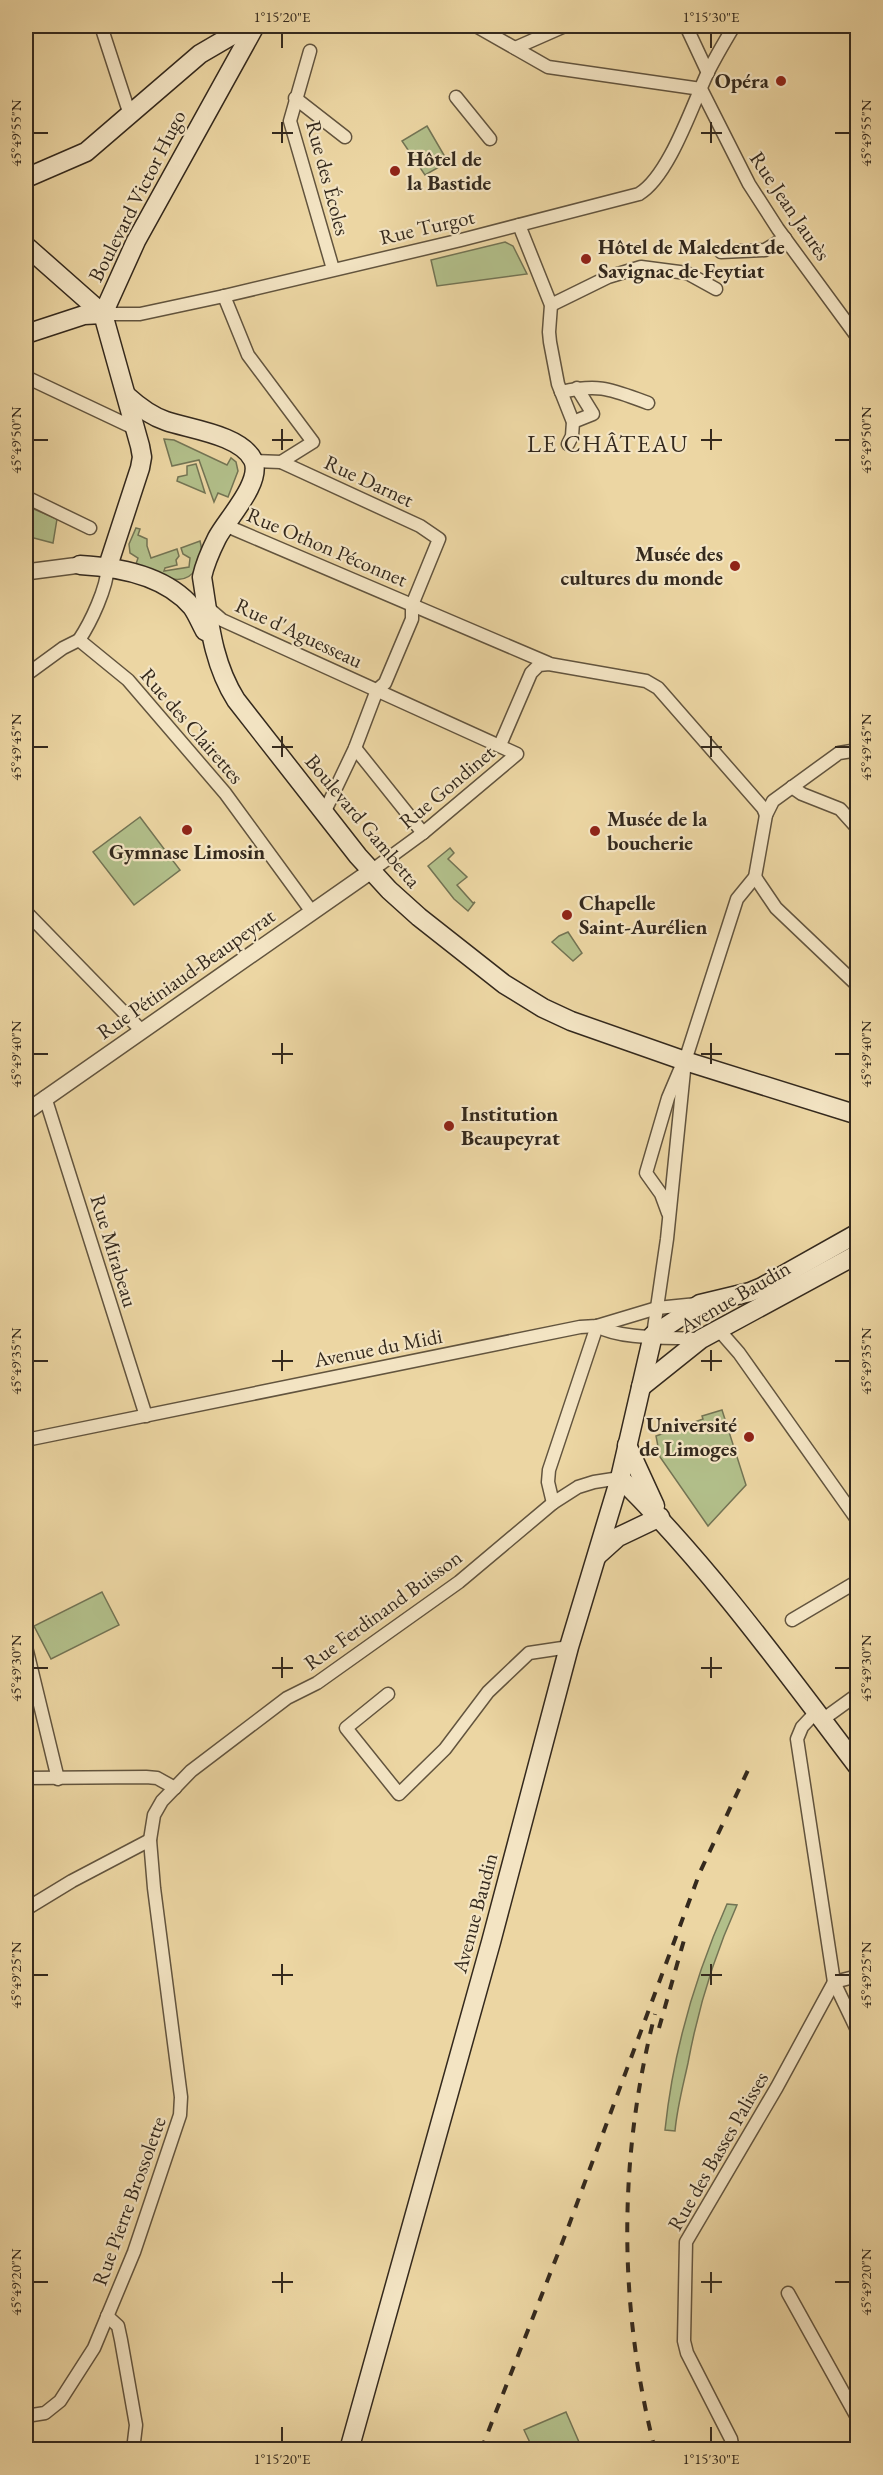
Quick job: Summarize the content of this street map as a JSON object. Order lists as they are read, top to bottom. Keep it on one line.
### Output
{"streets":{"main road":["Boulevard Victor Hugo","Boulevard Gambetta","Avenue Baudin"],"street":["Rue des Écoles","Rue Jean Jaurès","Rue Turgot","Rue Darnet","Rue Othon Péconnet","Rue d'Aguesseau","Rue des Clairettes","Rue Gondinet","Rue Pétiniaud-Beaupeyrat","Rue Mirabeau","Avenue du Midi","Rue Ferdinand Buisson","Rue des Basses Palisses","Rue Pierre Brossolette"]},"crossings":[["Rue des Écoles","Rue Turgot"],["Boulevard Victor Hugo","Rue Turgot"],["Rue Jean Jaurès","Rue Turgot"],["Rue Darnet","Rue Othon Péconnet"],["Rue d'Aguesseau","Rue Gondinet"],["Rue d'Aguesseau","Boulevard Gambetta"],["Rue des Clairettes","Rue Pétiniaud-Beaupeyrat"],["Rue Gondinet","Boulevard Gambetta"],["Rue Gondinet","Rue Pétiniaud-Beaupeyrat"],["Boulevard Gambetta","Rue Pétiniaud-Beaupeyrat"],["Rue Pétiniaud-Beaupeyrat","Rue Mirabeau"],["Rue Mirabeau","Avenue du Midi"],["Avenue Baudin","Avenue du Midi"],["Avenue Baudin","Rue Ferdinand Buisson"],["Rue Ferdinand Buisson","Rue Pierre Brossolette"]],"districts":["LE CHÂTEAU"],"places":["Opéra","Hôtel de la Bastide","Hôtel de Maledent de Savignac de Feytiat","Musée des cultures du monde","Gymnase Limosin","Musée de la boucherie","Chapelle Saint-Aurélien","Institution Beaupeyrat","Université de Limoges"],"coordinates":["1°15'20\"E","1°15'30\"E","45°49'55\"N","45°49'50\"N","45°49'45\"N","45°49'40\"N","45°49'35\"N","45°49'30\"N","45°49'25\"N","45°49'20\"N"]}
